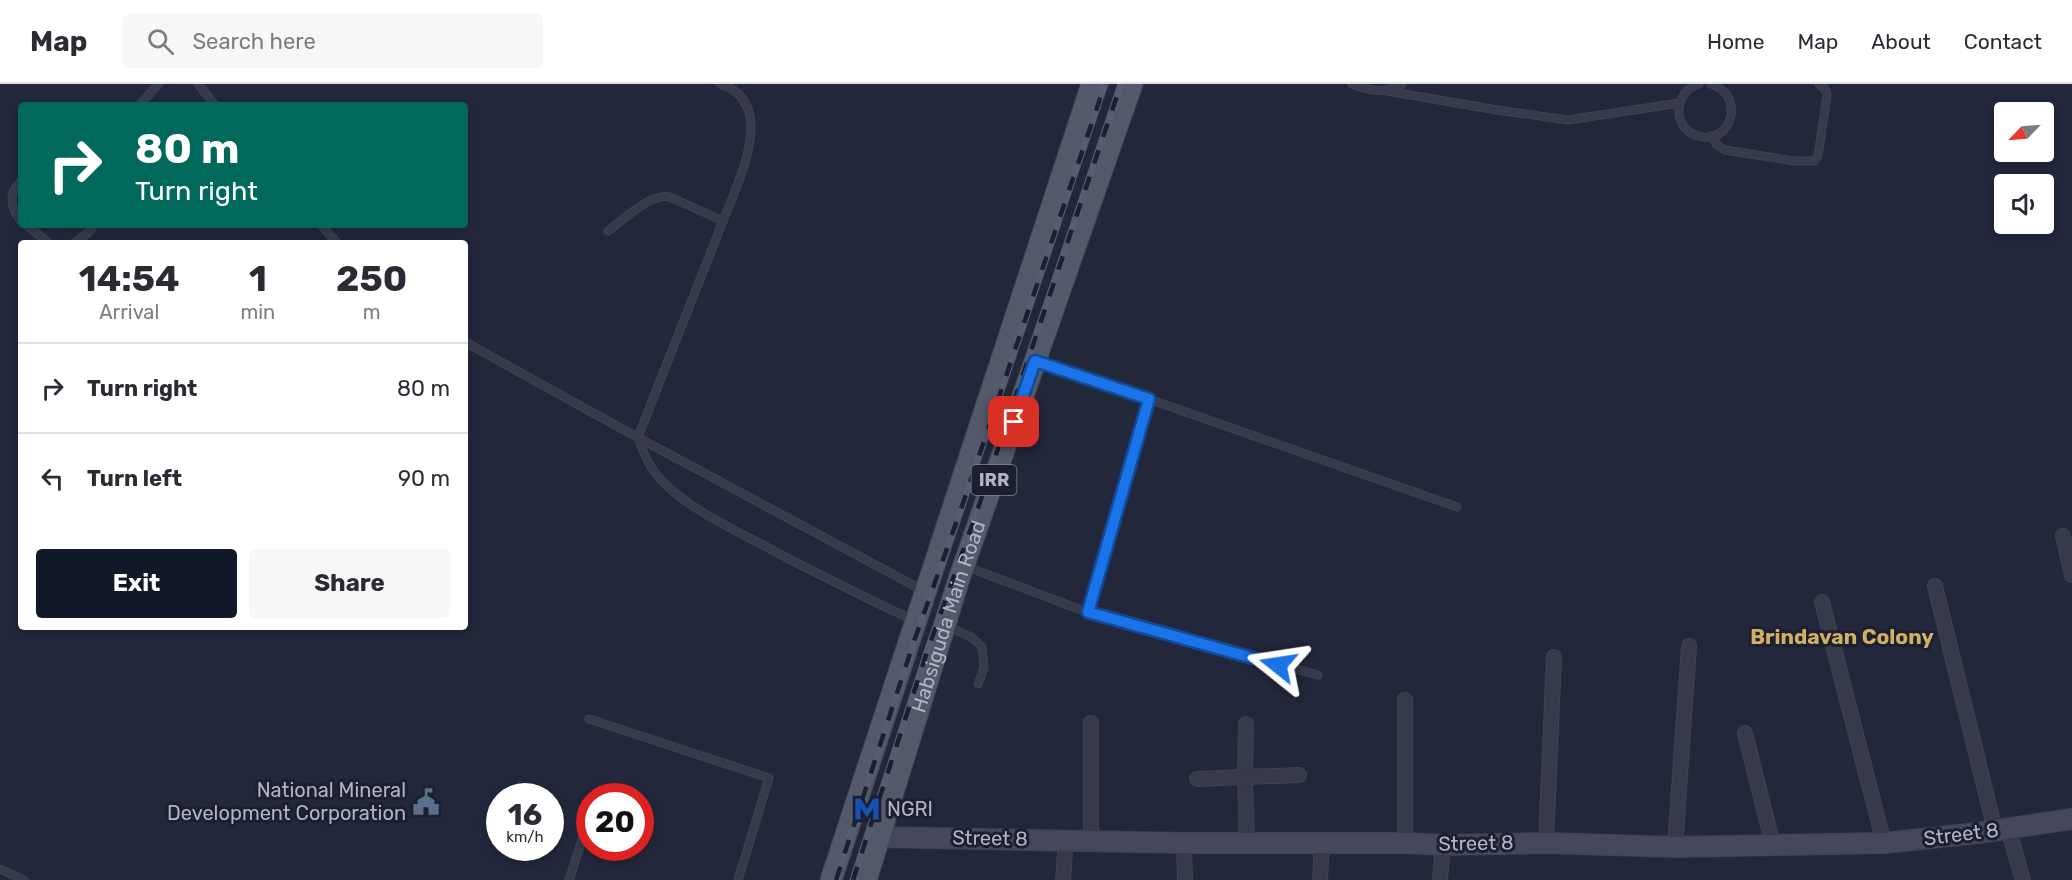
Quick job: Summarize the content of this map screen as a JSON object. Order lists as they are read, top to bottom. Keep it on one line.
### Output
{"streets":{"main road":["IRR","Habsiguda Main Road"],"street":["Street 8"]},"crossings":[["Habsiguda Main Road","Street 8"]],"districts":["Brindavan Colony"],"places":{"public building":["National Mineral Development Corporation"],"metro station":["NGRI"]},"north":"bottom left","page":{"header":"Map","search":"Search here","nav":["Home","Map","About","Contact"],"turn":["80 m","Turn right"],"eta":["14:54","Arrival","1","min","250","m"],"list":[{"name":"Turn right","value":"80 m"},{"name":"Turn left","value":"90 m"}],"buttons":["Exit","Share"],"speed":"16 km/h","limit":"20"}}
